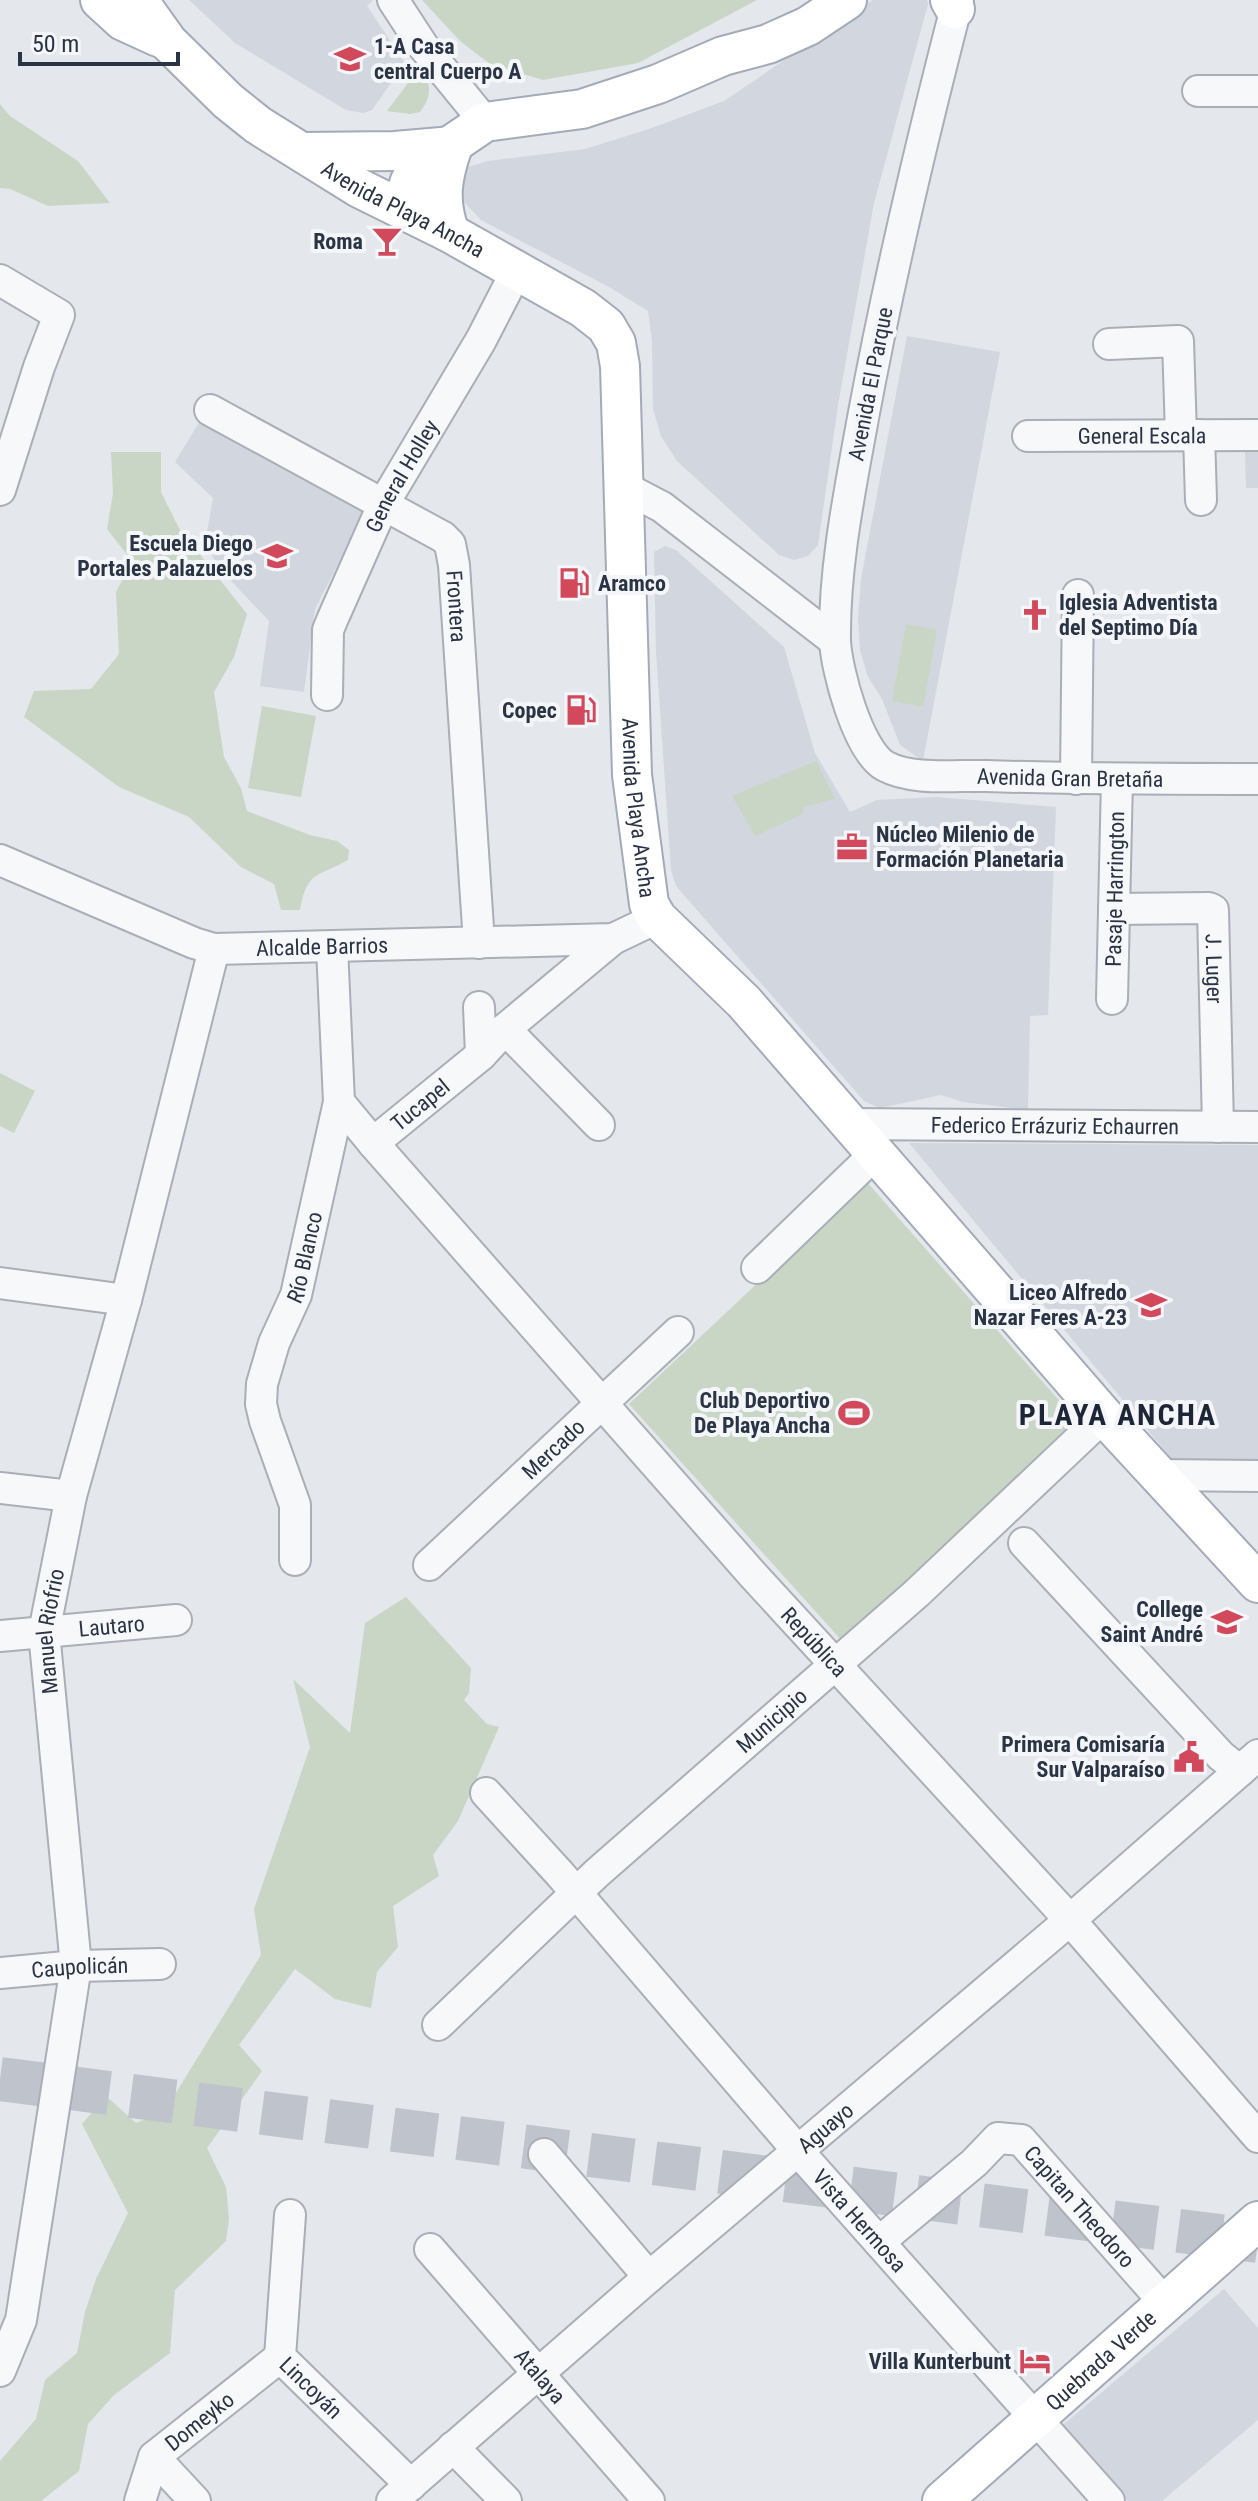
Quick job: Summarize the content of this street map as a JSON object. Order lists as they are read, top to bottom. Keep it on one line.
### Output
{"streets":{"main road":["Avenida Playa Ancha","Quebrada Verde"],"street":["Avenida El Parque","General Escala","General Holley","Frontera","Avenida Gran Bretaña","Pasaje Harrington","Alcalde Barrios","J. Luger","Tucapel","Federico Errázuriz Echaurren","Río Blanco","Mercado","Lautaro","Manuel Riofrio","República","Municipio","Caupolicán","Aguayo","Capitan Theodoro","Vista Hermosa","Atalaya","Lincoyán","Domeyko"]},"crossings":[["Avenida Playa Ancha","General Holley"],["Avenida Playa Ancha","Alcalde Barrios"],["Avenida Playa Ancha","Federico Errázuriz Echaurren"],["Avenida Playa Ancha","Municipio"],["Avenida El Parque","Avenida Gran Bretaña"],["General Holley","Frontera"],["Frontera","Alcalde Barrios"],["Avenida Gran Bretaña","Pasaje Harrington"],["Pasaje Harrington","J. Luger"],["Alcalde Barrios","Tucapel"],["Alcalde Barrios","Río Blanco"],["Alcalde Barrios","Manuel Riofrio"],["J. Luger","Federico Errázuriz Echaurren"],["Tucapel","Río Blanco"],["Tucapel","República"],["Mercado","República"],["Lautaro","Manuel Riofrio"],["Manuel Riofrio","Caupolicán"],["República","Municipio"],["República","Aguayo"],["Municipio","Vista Hermosa"],["Aguayo","Vista Hermosa"],["Aguayo","Atalaya"],["Aguayo","Lincoyán"],["Capitan Theodoro","Vista Hermosa"],["Capitan Theodoro","Quebrada Verde"],["Vista Hermosa","Quebrada Verde"],["Lincoyán","Domeyko"]],"districts":["PLAYA ANCHA"],"places":{"school or university":["1-A Casa central Cuerpo A","Escuela Diego Portales Palazuelos","Liceo Alfredo Nazar Feres A-23","College Saint André"],"bar":["Roma"],"fuel station":["Aramco","Copec"],"church":["Iglesia Adventista del Septimo Día"],"office":["Núcleo Milenio de Formación Planetaria"],"sports":["Club Deportivo De Playa Ancha"],"public building":["Primera Comisaría Sur Valparaíso"],"hotel":["Villa Kunterbunt"]},"scale_bar":"50 m"}
